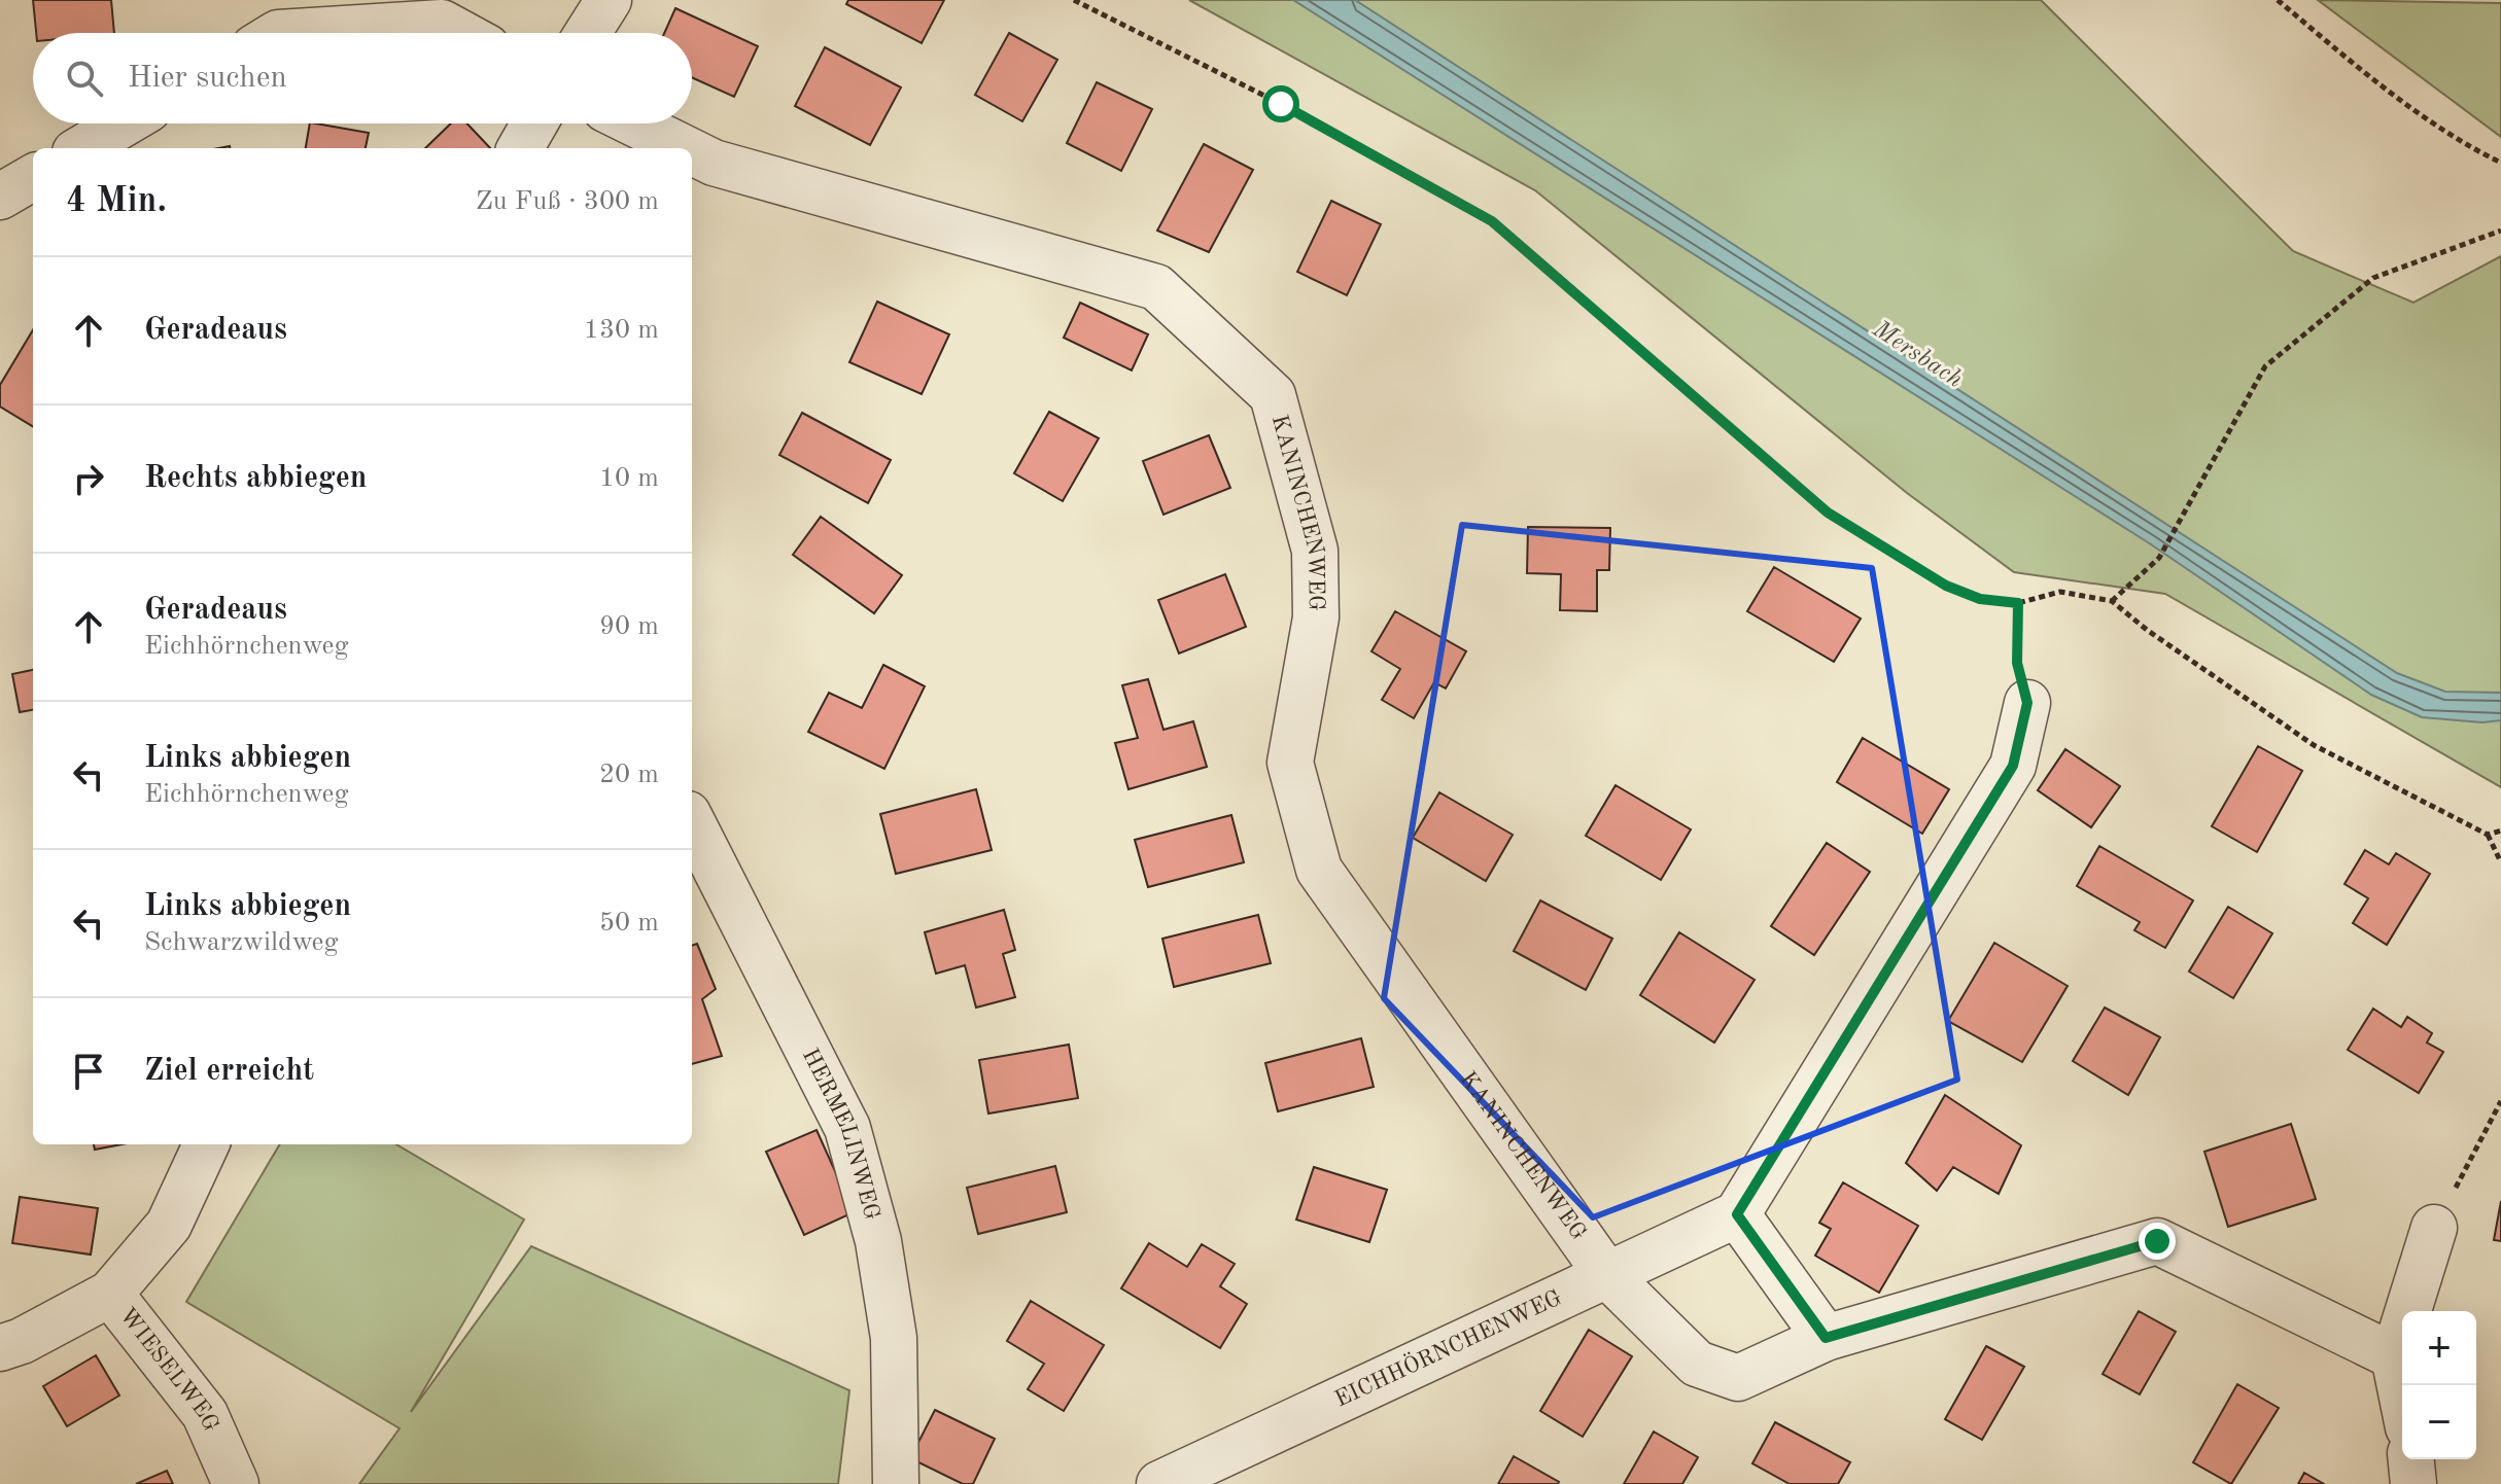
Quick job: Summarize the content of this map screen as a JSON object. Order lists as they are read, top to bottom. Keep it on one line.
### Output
{"streets":{"street":["KANINCHENWEG","HERMELINWEG","EICHHÖRNCHENWEG","WIESELWEG"]},"crossings":[["KANINCHENWEG","EICHHÖRNCHENWEG"]],"water":["Mersbach"],"page":{"search":"Hier suchen","heading":["4 Min.","Zu Fuß · 300 m"],"list":[["Geradeaus","130 m"],["Rechts abbiegen","10 m"],["Geradeaus","Eichhörnchenweg","90 m"],["Links abbiegen","Eichhörnchenweg","20 m"],["Links abbiegen","Schwarzwildweg","50 m"],"Ziel erreicht"],"map_buttons":["+","−"]}}
